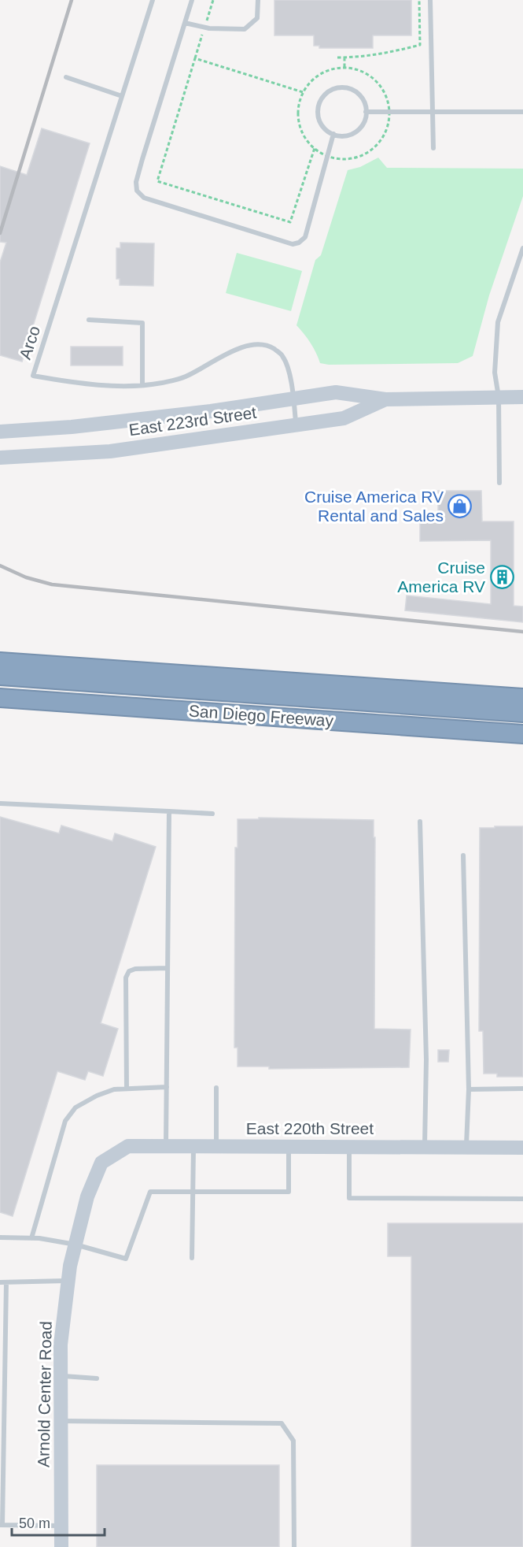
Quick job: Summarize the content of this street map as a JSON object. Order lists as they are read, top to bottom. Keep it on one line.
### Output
{"streets":{"highway":["San Diego Freeway"],"main road":["East 223rd Street","East 220th Street","Arnold Center Road"],"lane":["Arco"]},"crossings":[["Arco","East 223rd Street"],["East 220th Street","Arnold Center Road"]],"places":{"shop":["Cruise America RV Rental and Sales"],"building":["Cruise America RV"]},"scale_bar":"50 m"}
